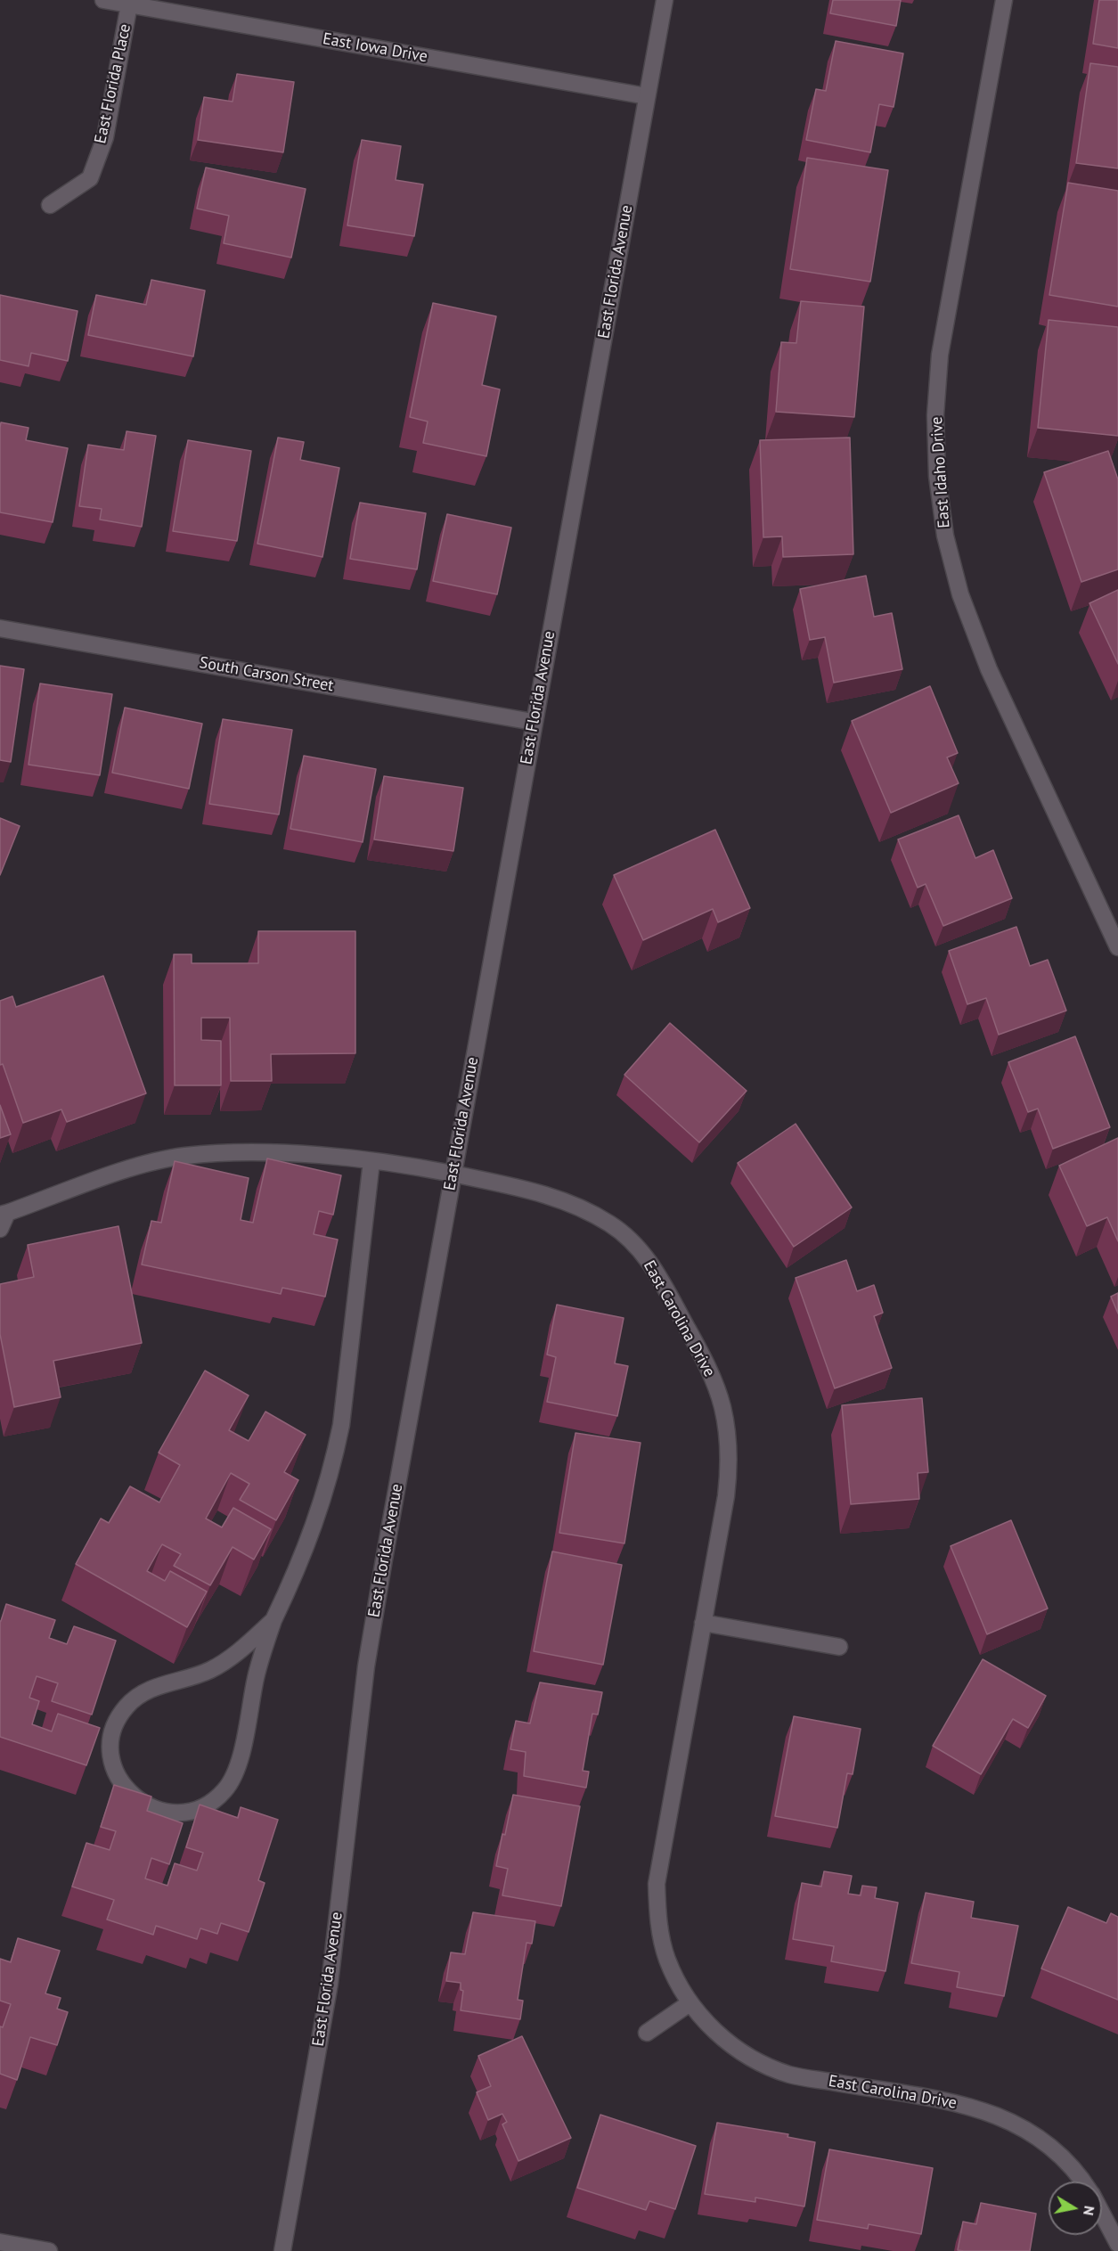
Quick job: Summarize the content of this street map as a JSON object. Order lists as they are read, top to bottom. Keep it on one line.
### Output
{"streets":{"street":["East Iowa Drive","East Florida Place","East Florida Avenue","East Idaho Drive","South Carson Street","East Carolina Drive"]},"crossings":[["East Iowa Drive","East Florida Place"],["East Iowa Drive","East Florida Avenue"],["East Florida Avenue","South Carson Street"],["East Florida Avenue","East Carolina Drive"]],"north":"right"}
